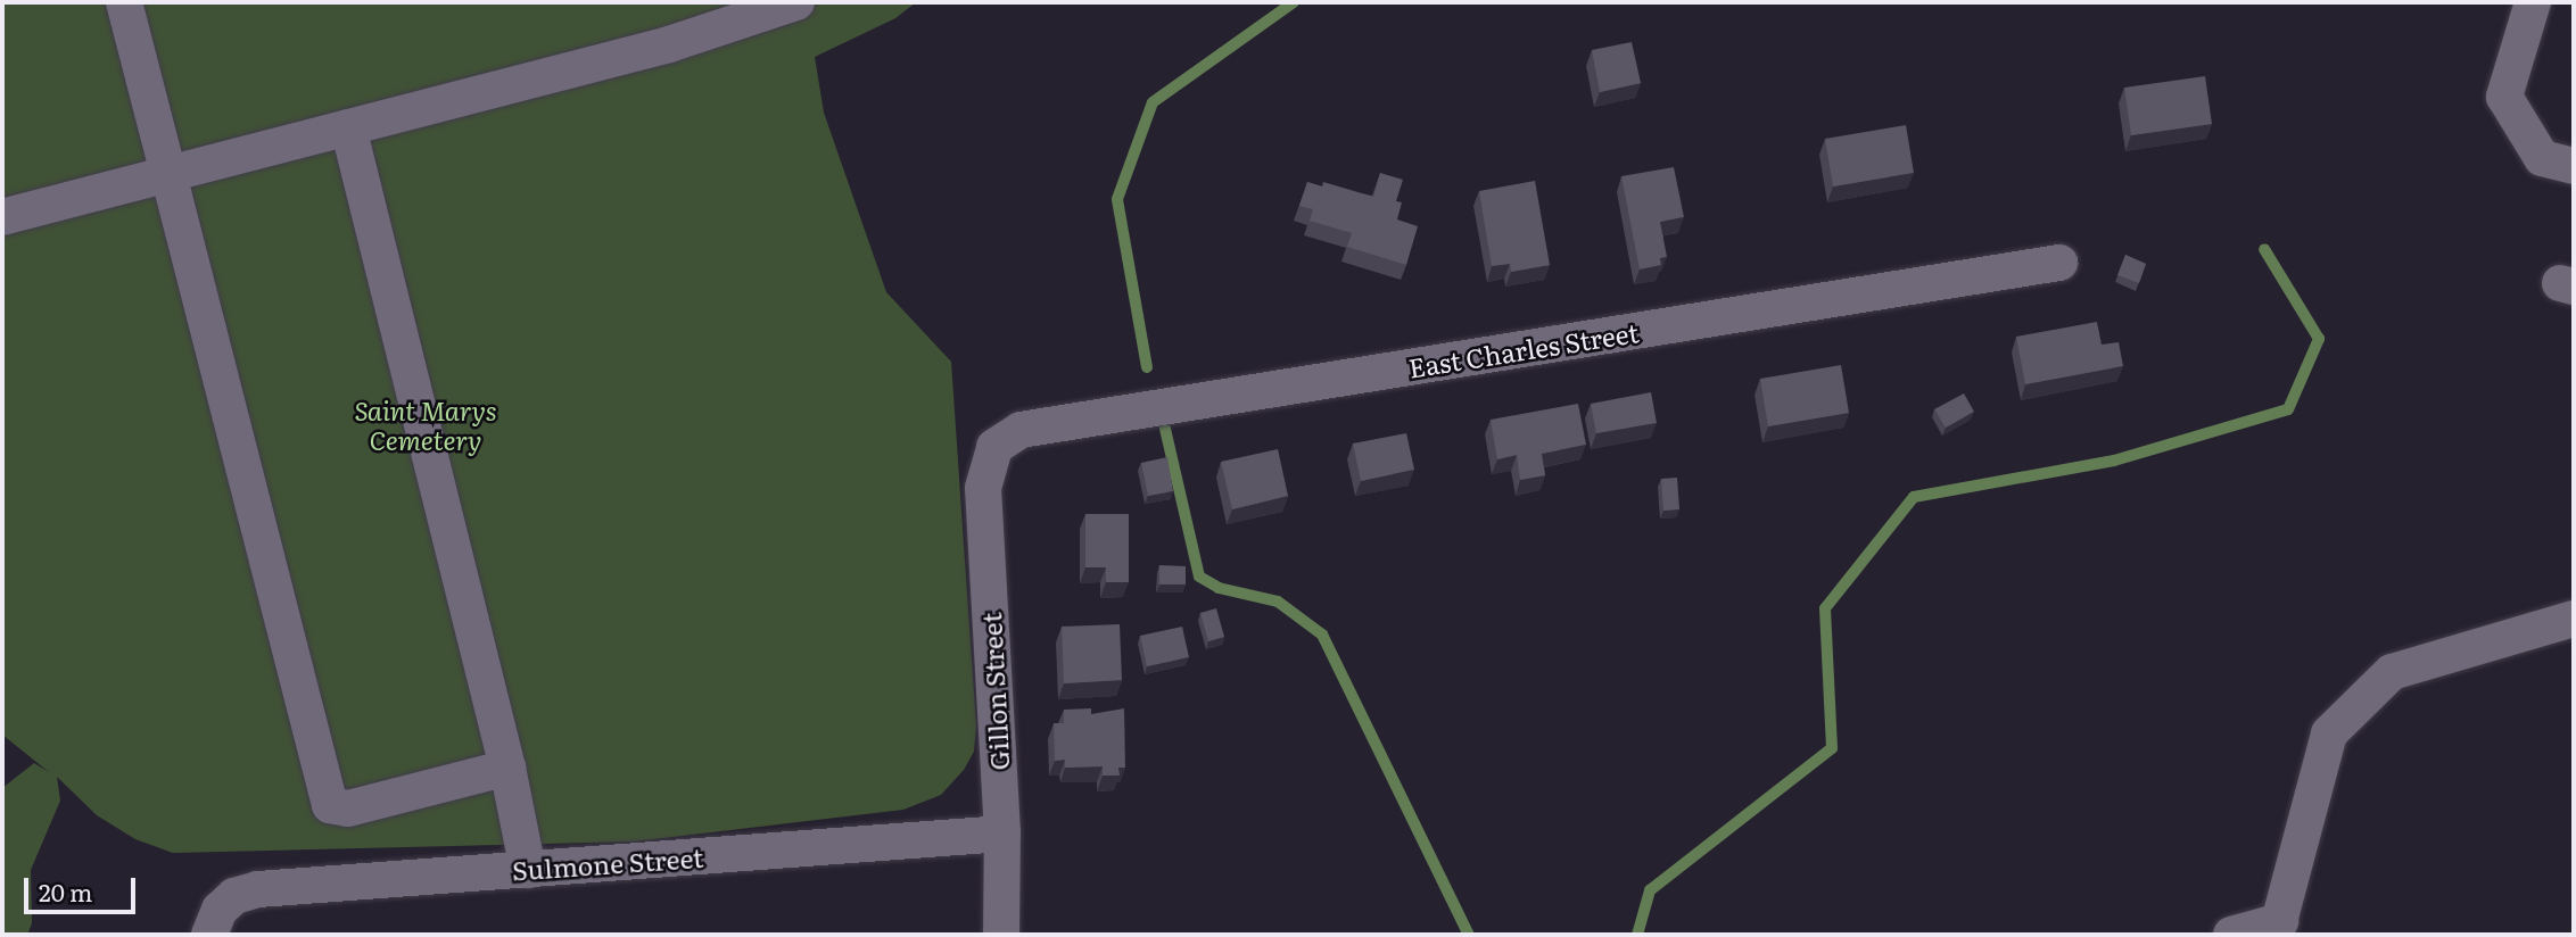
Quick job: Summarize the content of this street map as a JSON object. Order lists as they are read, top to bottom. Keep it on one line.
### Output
{"streets":{"street":["East Charles Street","Gillon Street","Sulmone Street"]},"crossings":[["East Charles Street","Gillon Street"],["Gillon Street","Sulmone Street"]],"parks":["Saint Marys Cemetery"],"scale_bar":"20 m"}
